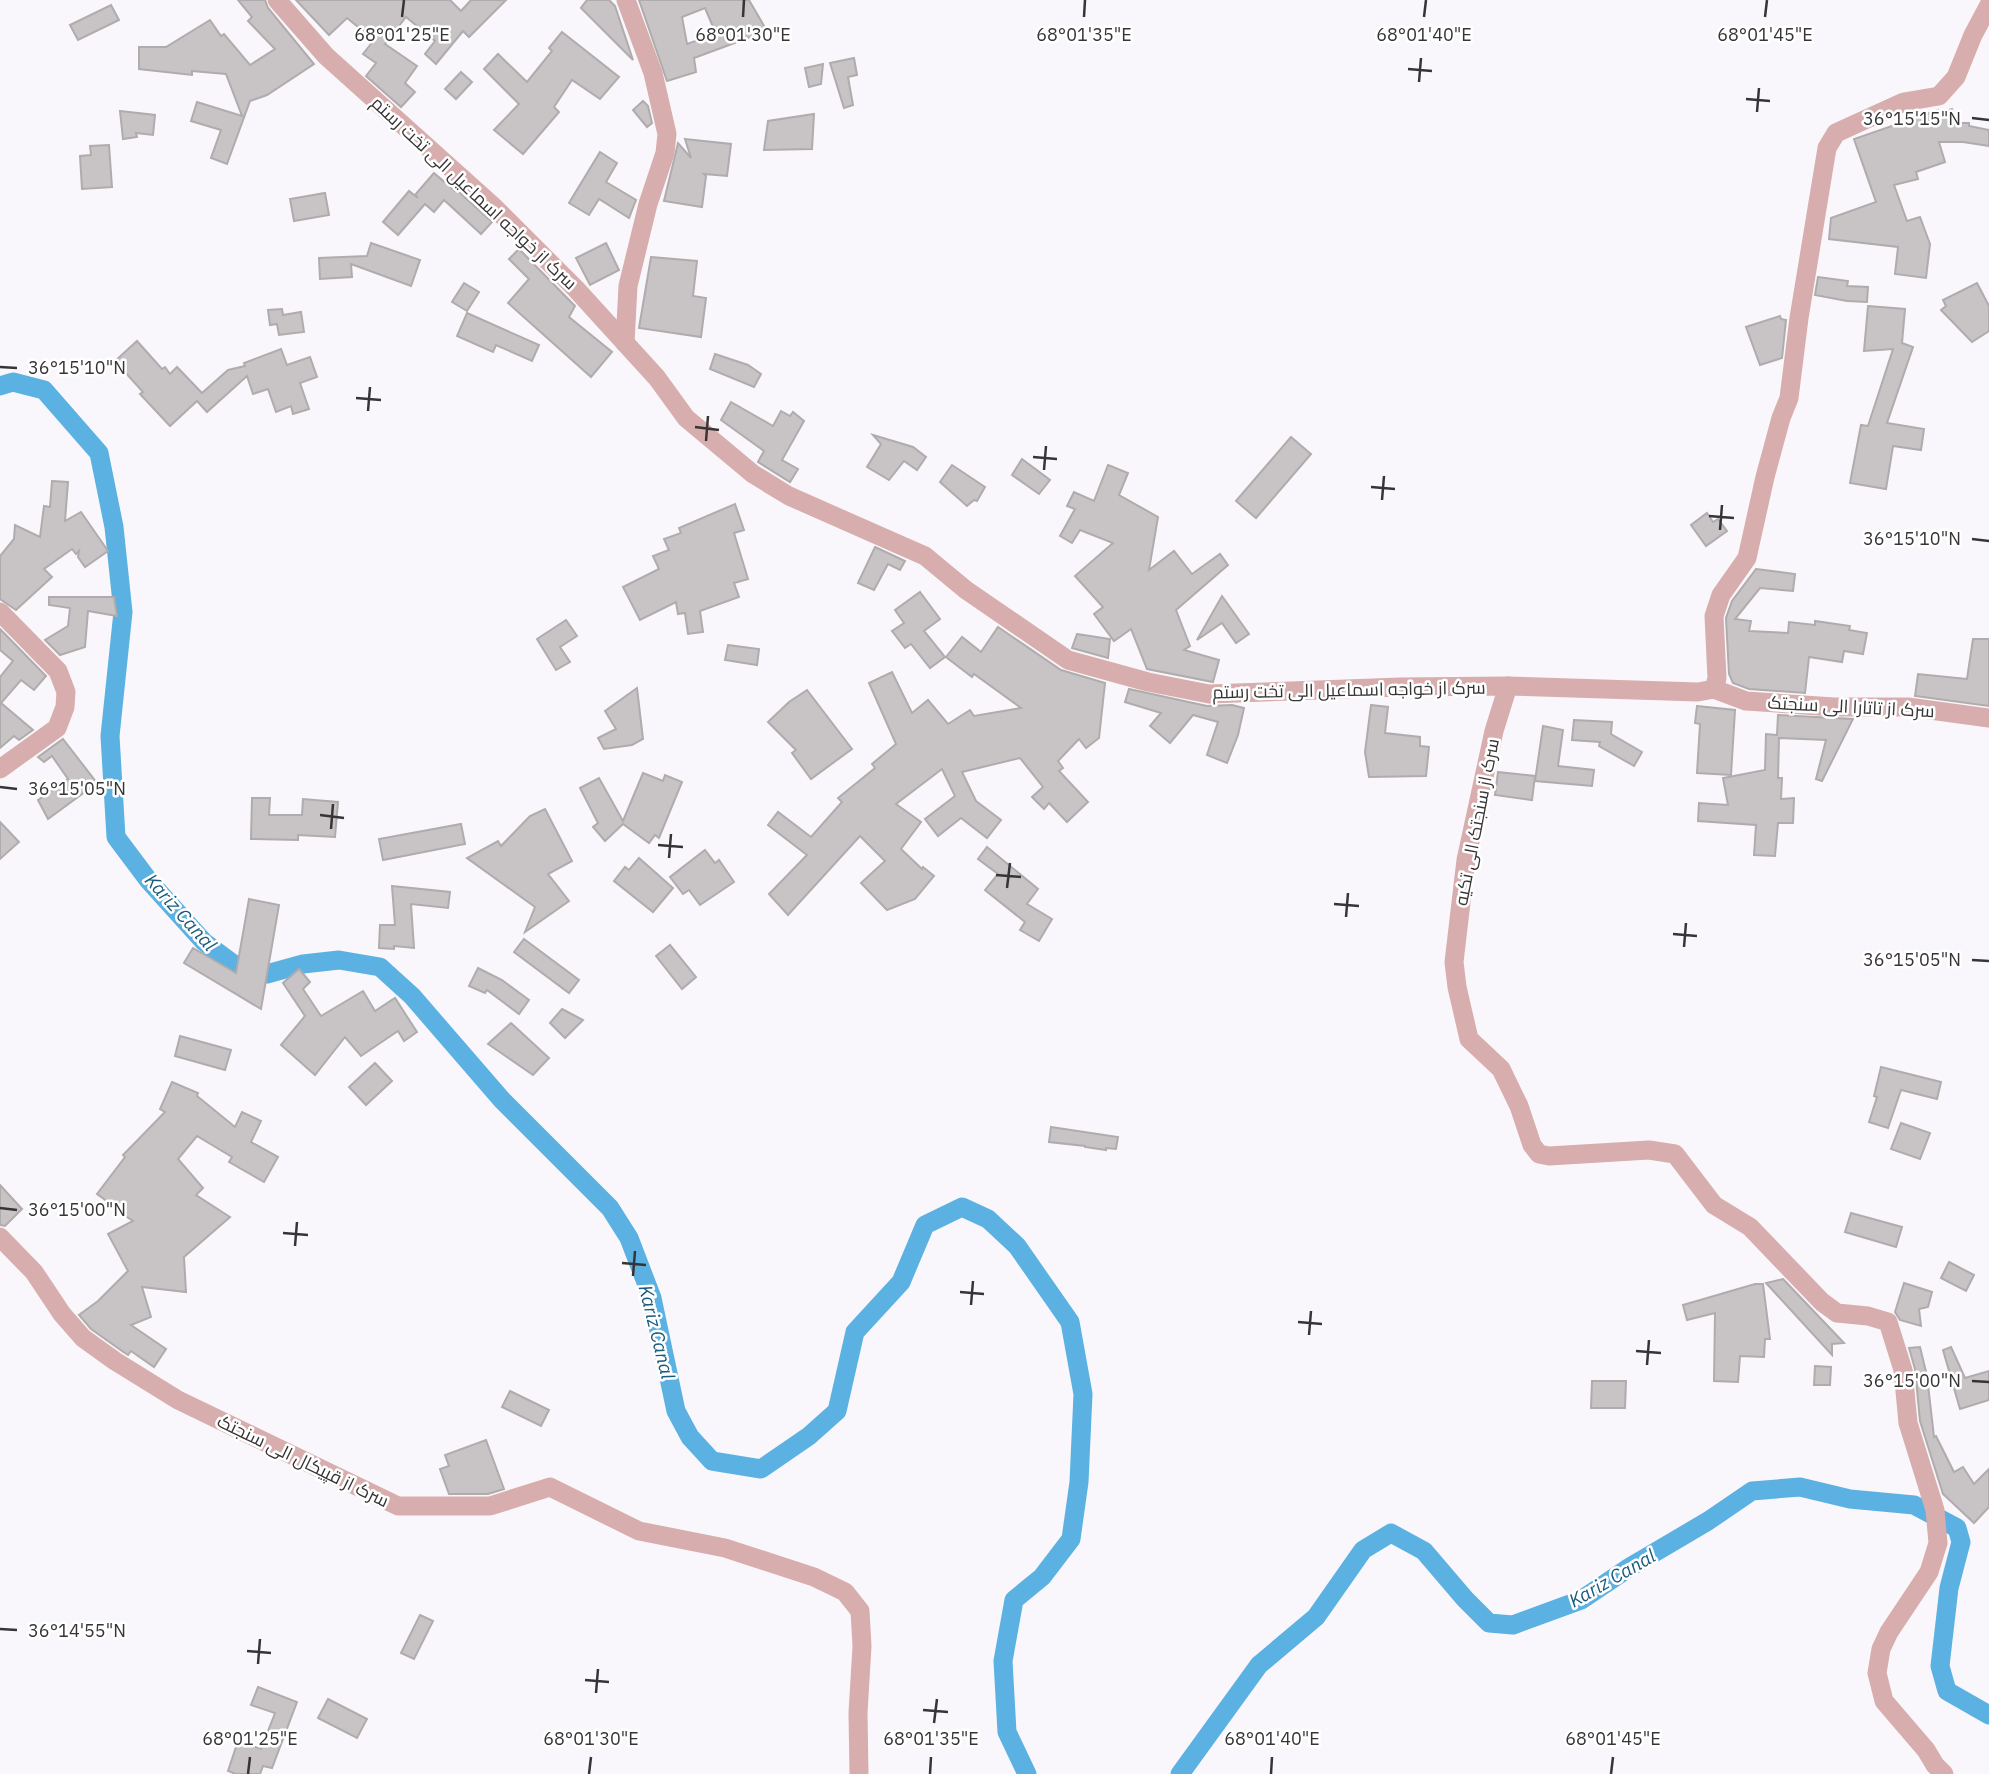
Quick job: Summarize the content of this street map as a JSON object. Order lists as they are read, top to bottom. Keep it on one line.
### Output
{"streets":{"street":["سرک از خواجه اسماعیل الی تخت رستم","سرک از تاتارا الی سنجتک","سرک از سنجتک الی تکیه","سرک از قپیکال الی سنجتک"]},"crossings":[["سرک از خواجه اسماعیل الی تخت رستم","سرک از تاتارا الی سنجتک"],["سرک از خواجه اسماعیل الی تخت رستم","سرک از سنجتک الی تکیه"]],"water":["Kariz Canal"],"coordinates":["68°01'25\"E","68°01'30\"E","68°01'35\"E","68°01'40\"E","68°01'45\"E","36°15'15\"N","36°15'10\"N","36°15'05\"N","36°15'00\"N","36°14'55\"N"]}
